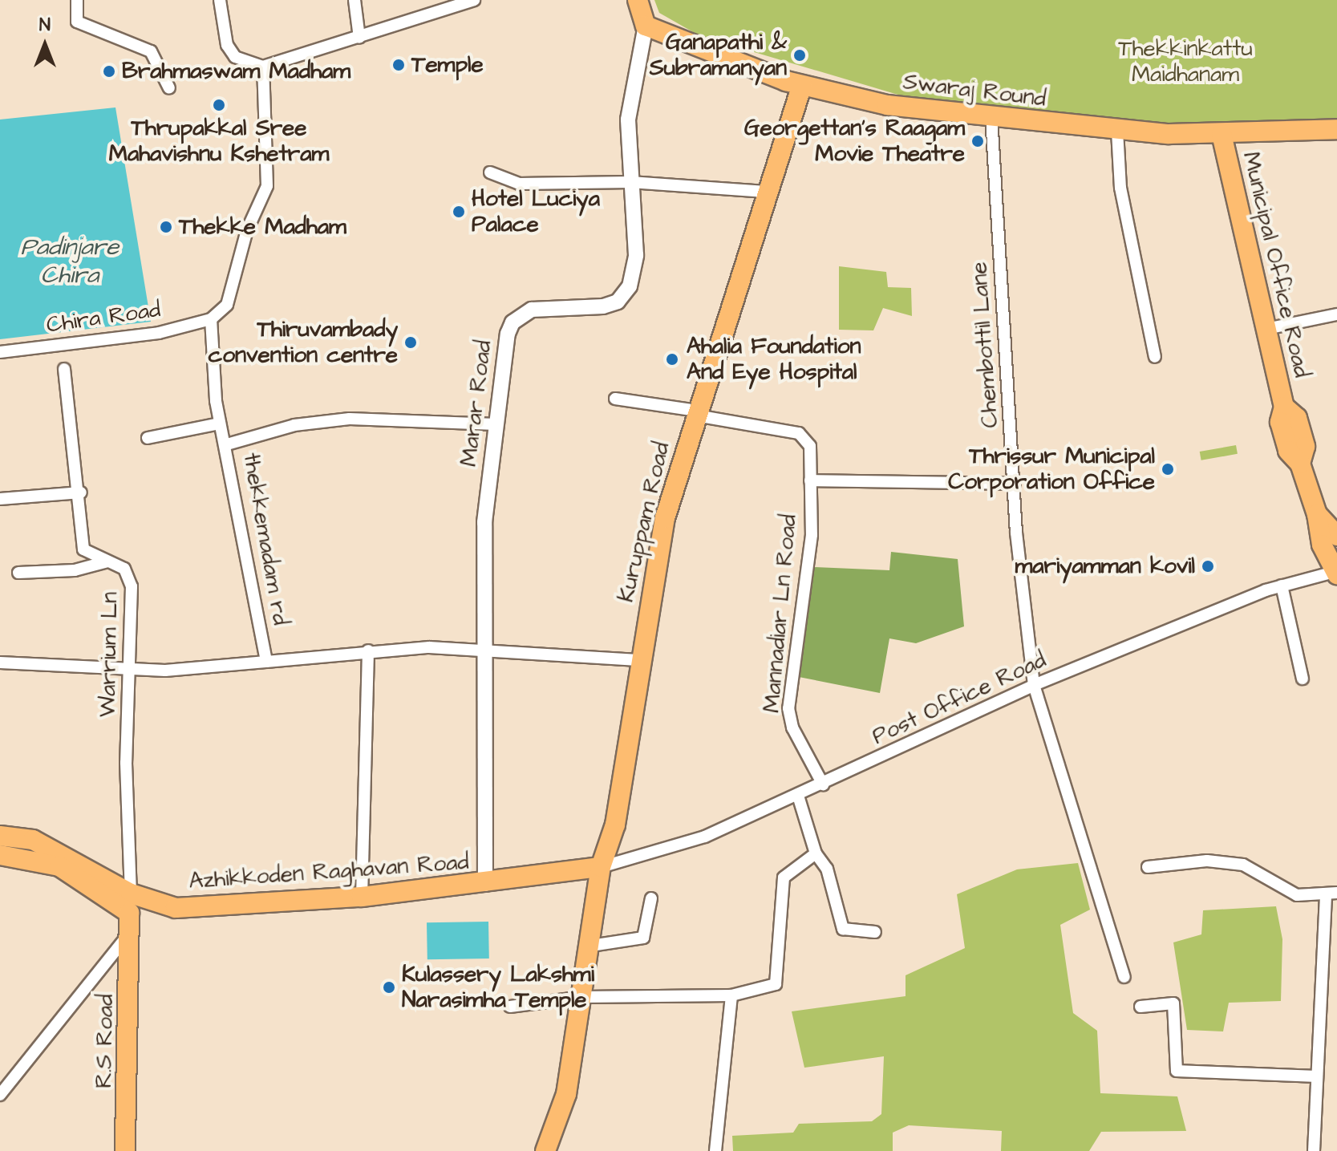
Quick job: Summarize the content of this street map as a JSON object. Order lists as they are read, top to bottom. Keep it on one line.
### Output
{"streets":{"main road":["Swaraj Round","Municipal Office Road","Kuruppam Road","Azhikkoden Raghavan Road","R.S Road"],"street":["Chira Road","Chembottil Lane","Marar Road","thekkemadam rd","Mannadiar Ln Road","Warrium Ln","Post Office Road"]},"crossings":[["Swaraj Round","Municipal Office Road"],["Swaraj Round","Chembottil Lane"],["Swaraj Round","Marar Road"],["Swaraj Round","Kuruppam Road"],["Municipal Office Road","Post Office Road"],["Chira Road","thekkemadam rd"],["Chembottil Lane","Post Office Road"],["Marar Road","Azhikkoden Raghavan Road"],["Kuruppam Road","Mannadiar Ln Road"],["Kuruppam Road","Post Office Road"],["Kuruppam Road","Azhikkoden Raghavan Road"],["Mannadiar Ln Road","Post Office Road"],["Warrium Ln","Azhikkoden Raghavan Road"],["Warrium Ln","R.S Road"],["Post Office Road","Azhikkoden Raghavan Road"],["Azhikkoden Raghavan Road","R.S Road"]],"water":["Padinjare Chira"],"parks":["Thekkinkattu Maidhanam"],"places":["Ganapathi & Subramanyan","Temple","Brahmaswam Madham","Thrupakkal Sree Mahavishnu Kshetram","Georgettan's Raagam Movie Theatre","Hotel Luciya Palace","Thekke Madham","Thiruvambady convention centre","Ahalia Foundation And Eye Hospital","Thrissur Municipal Corporation Office","mariyamman kovil","Kulassery Lakshmi Narasimha Temple"],"north":"top"}
